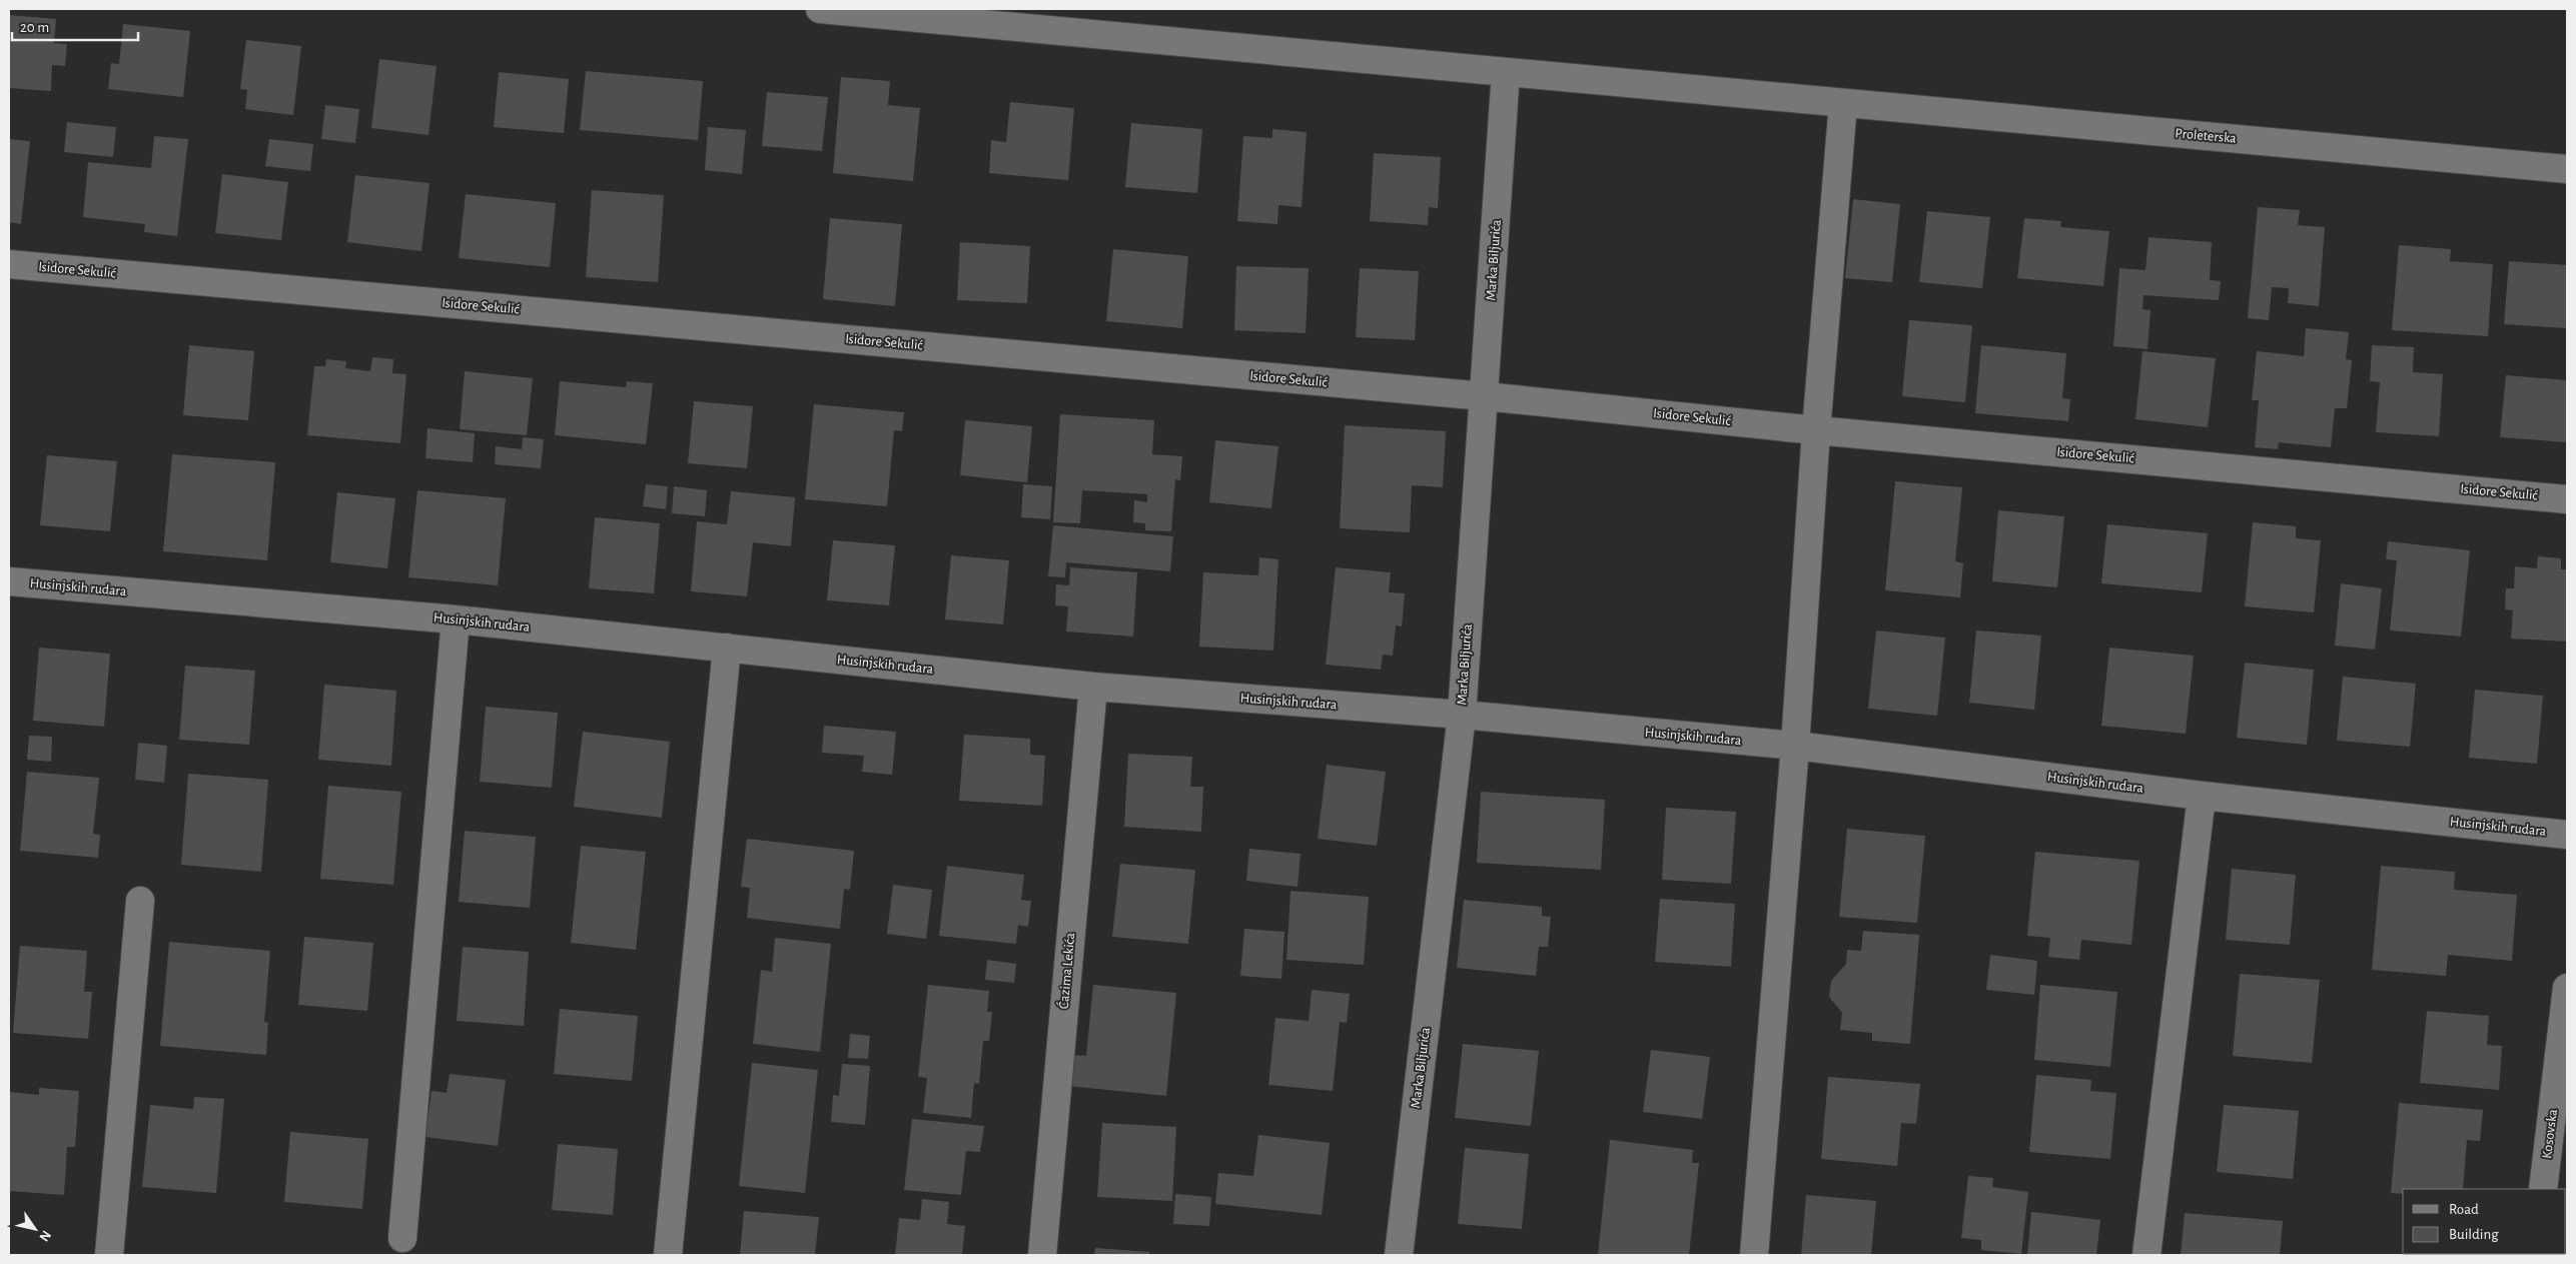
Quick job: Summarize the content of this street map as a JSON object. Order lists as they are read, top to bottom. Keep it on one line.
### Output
{"streets":{"street":["Proleterska","Marka Biljurića","Isidore Sekulić","Husinjskih rudara","Ćazima Lekića","Kosovska"]},"crossings":[["Proleterska","Marka Biljurića"],["Marka Biljurića","Isidore Sekulić"],["Marka Biljurića","Husinjskih rudara"],["Husinjskih rudara","Ćazima Lekića"]],"legend":["Road","Building"],"scale_bar":"20 m","north":"bottom right"}
